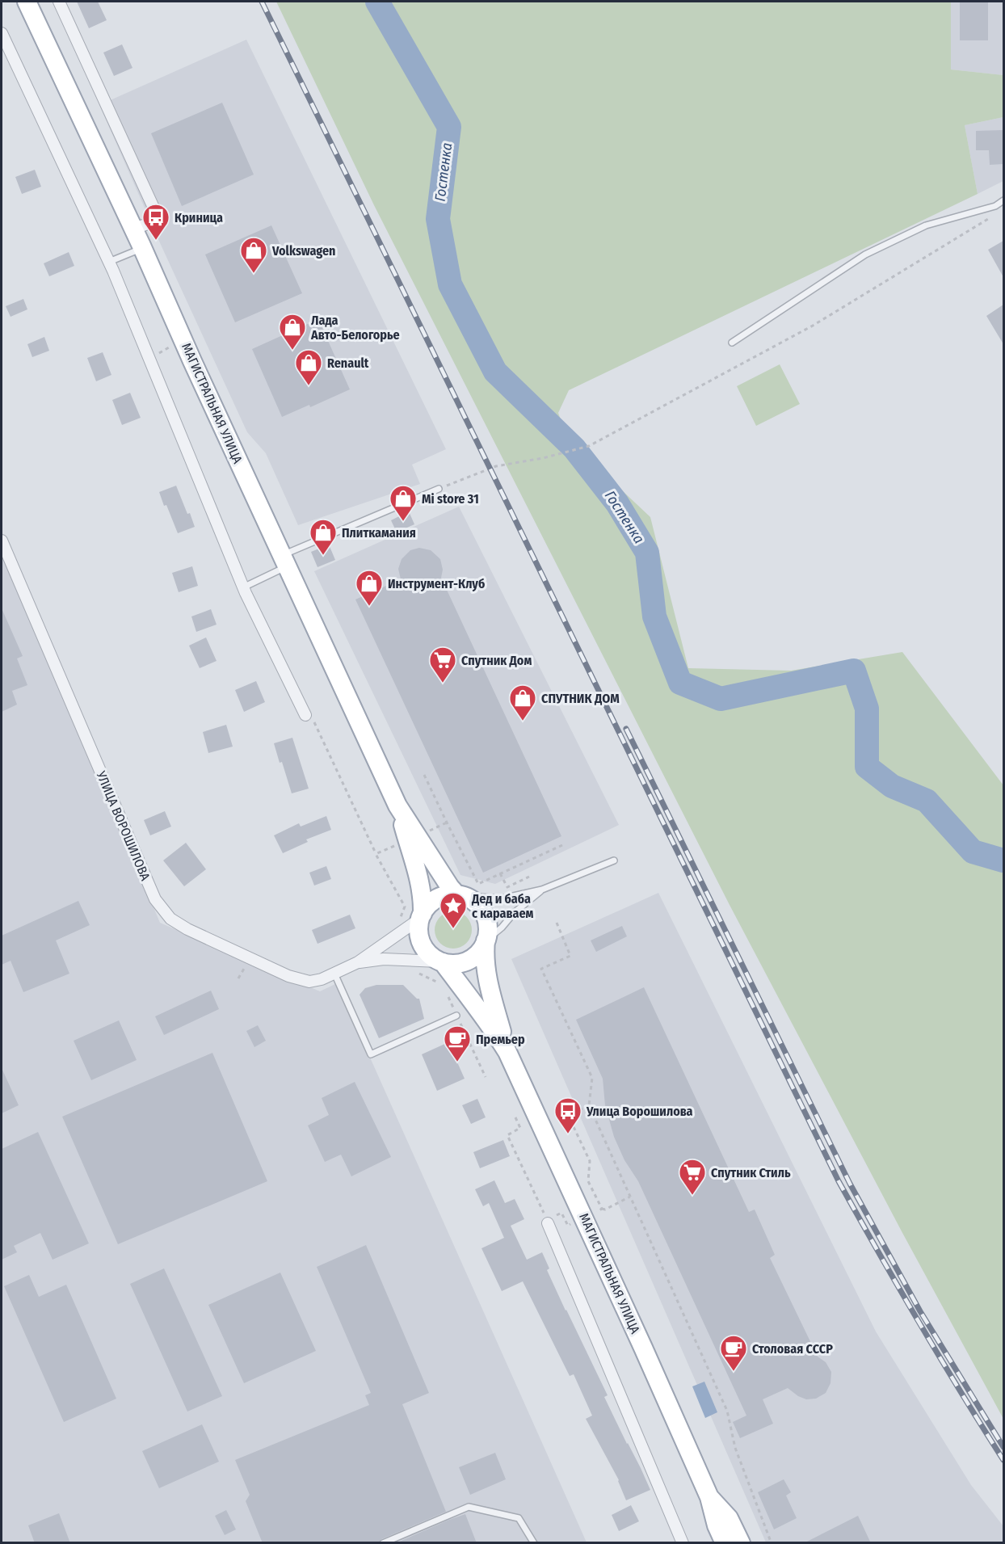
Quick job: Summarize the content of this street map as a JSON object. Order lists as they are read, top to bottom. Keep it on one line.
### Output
{"streets":{"main road":["МАГИСТРАЛЬНАЯ УЛИЦА"],"street":["УЛИЦА ВОРОШИЛОВА"]},"water":["Гостенка"],"places":{"bus stop":["Криница","Улица Ворошилова"],"shop":["Volkswagen","Лада Авто-Белогорье","Renault","Mi store 31","Плиткамания","Инструмент-Клуб","СПУТНИК ДОМ"],"supermarket":["Спутник Дом","Спутник Стиль"],"place":["Дед и баба с караваем"],"cafe":["Премьер","Столовая СССР"]}}
